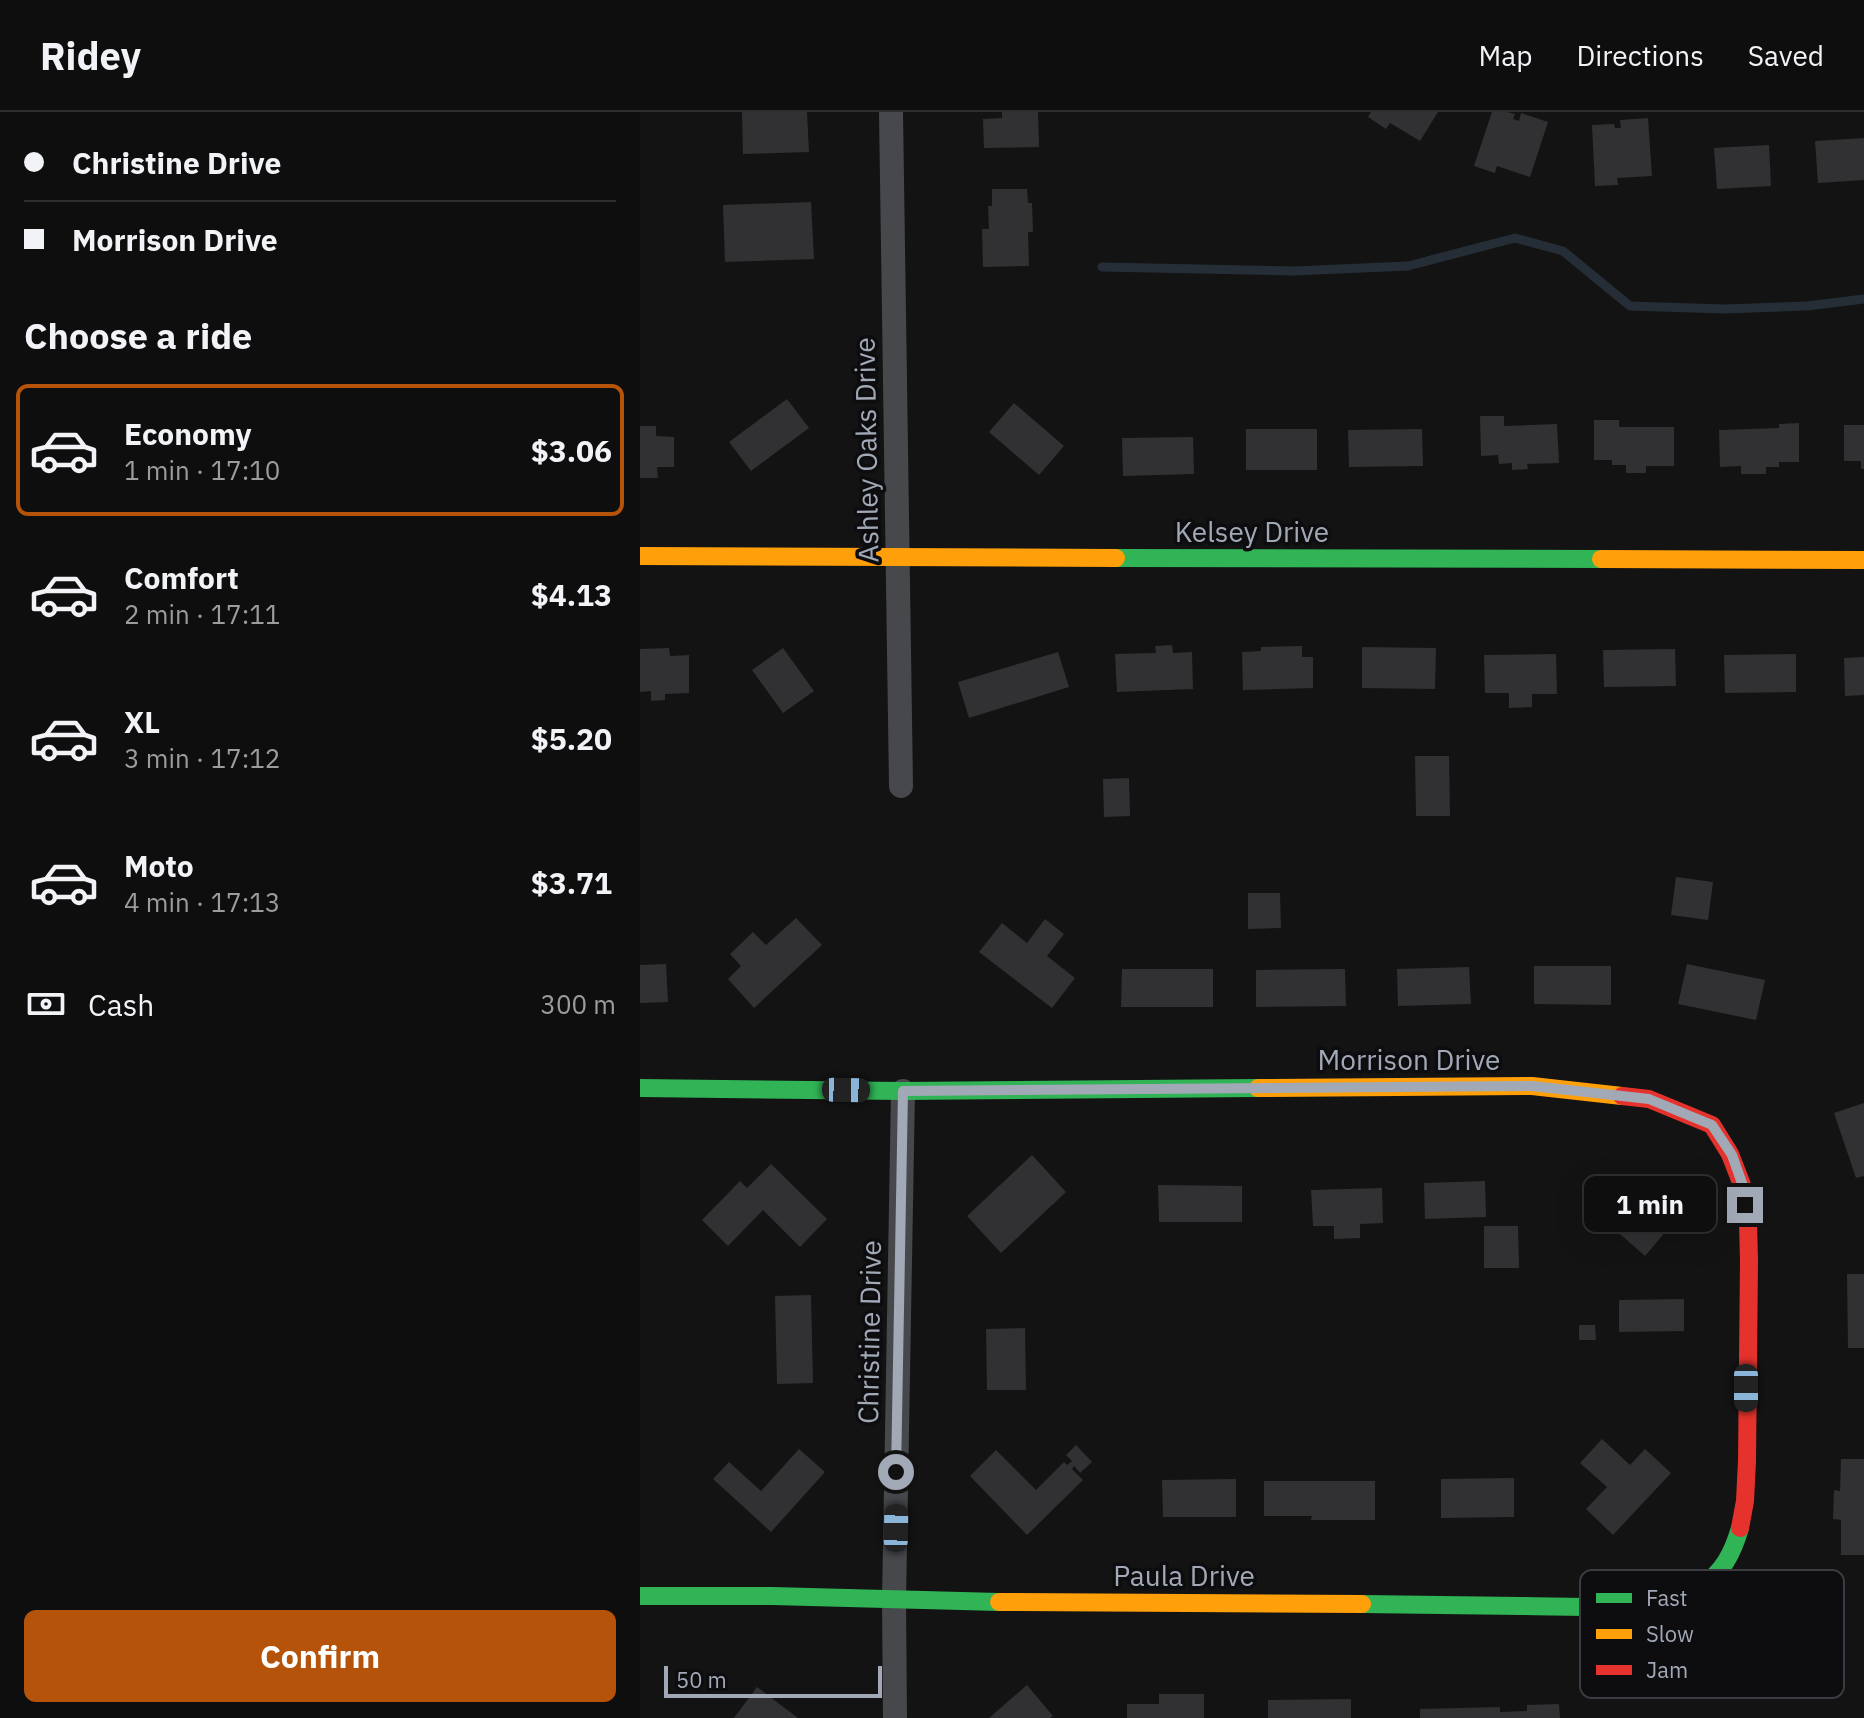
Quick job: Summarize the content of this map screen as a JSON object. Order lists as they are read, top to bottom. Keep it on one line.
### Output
{"streets":{"street":["Ashley Oaks Drive","Kelsey Drive","Morrison Drive","Christine Drive","Paula Drive"]},"crossings":[["Ashley Oaks Drive","Kelsey Drive"],["Morrison Drive","Christine Drive"],["Christine Drive","Paula Drive"]],"legend":["Fast","Slow","Jam"],"scale_bar":"50 m","page":{"header":"Ridey","nav":["Map","Directions","Saved"],"banner":["Christine Drive","Morrison Drive"],"heading":"Choose a ride","list":[{"name":"Economy","note":"1 min · 17:10","value":"$3.06"},{"name":"Comfort","note":"2 min · 17:11","value":"$4.13"},{"name":"XL","note":"3 min · 17:12","value":"$5.20"},{"name":"Moto","note":"4 min · 17:13","value":"$3.71"}],"pay":["Cash","300 m"],"bubble":"1 min","buttons":"Confirm","scale":"50 m"}}
